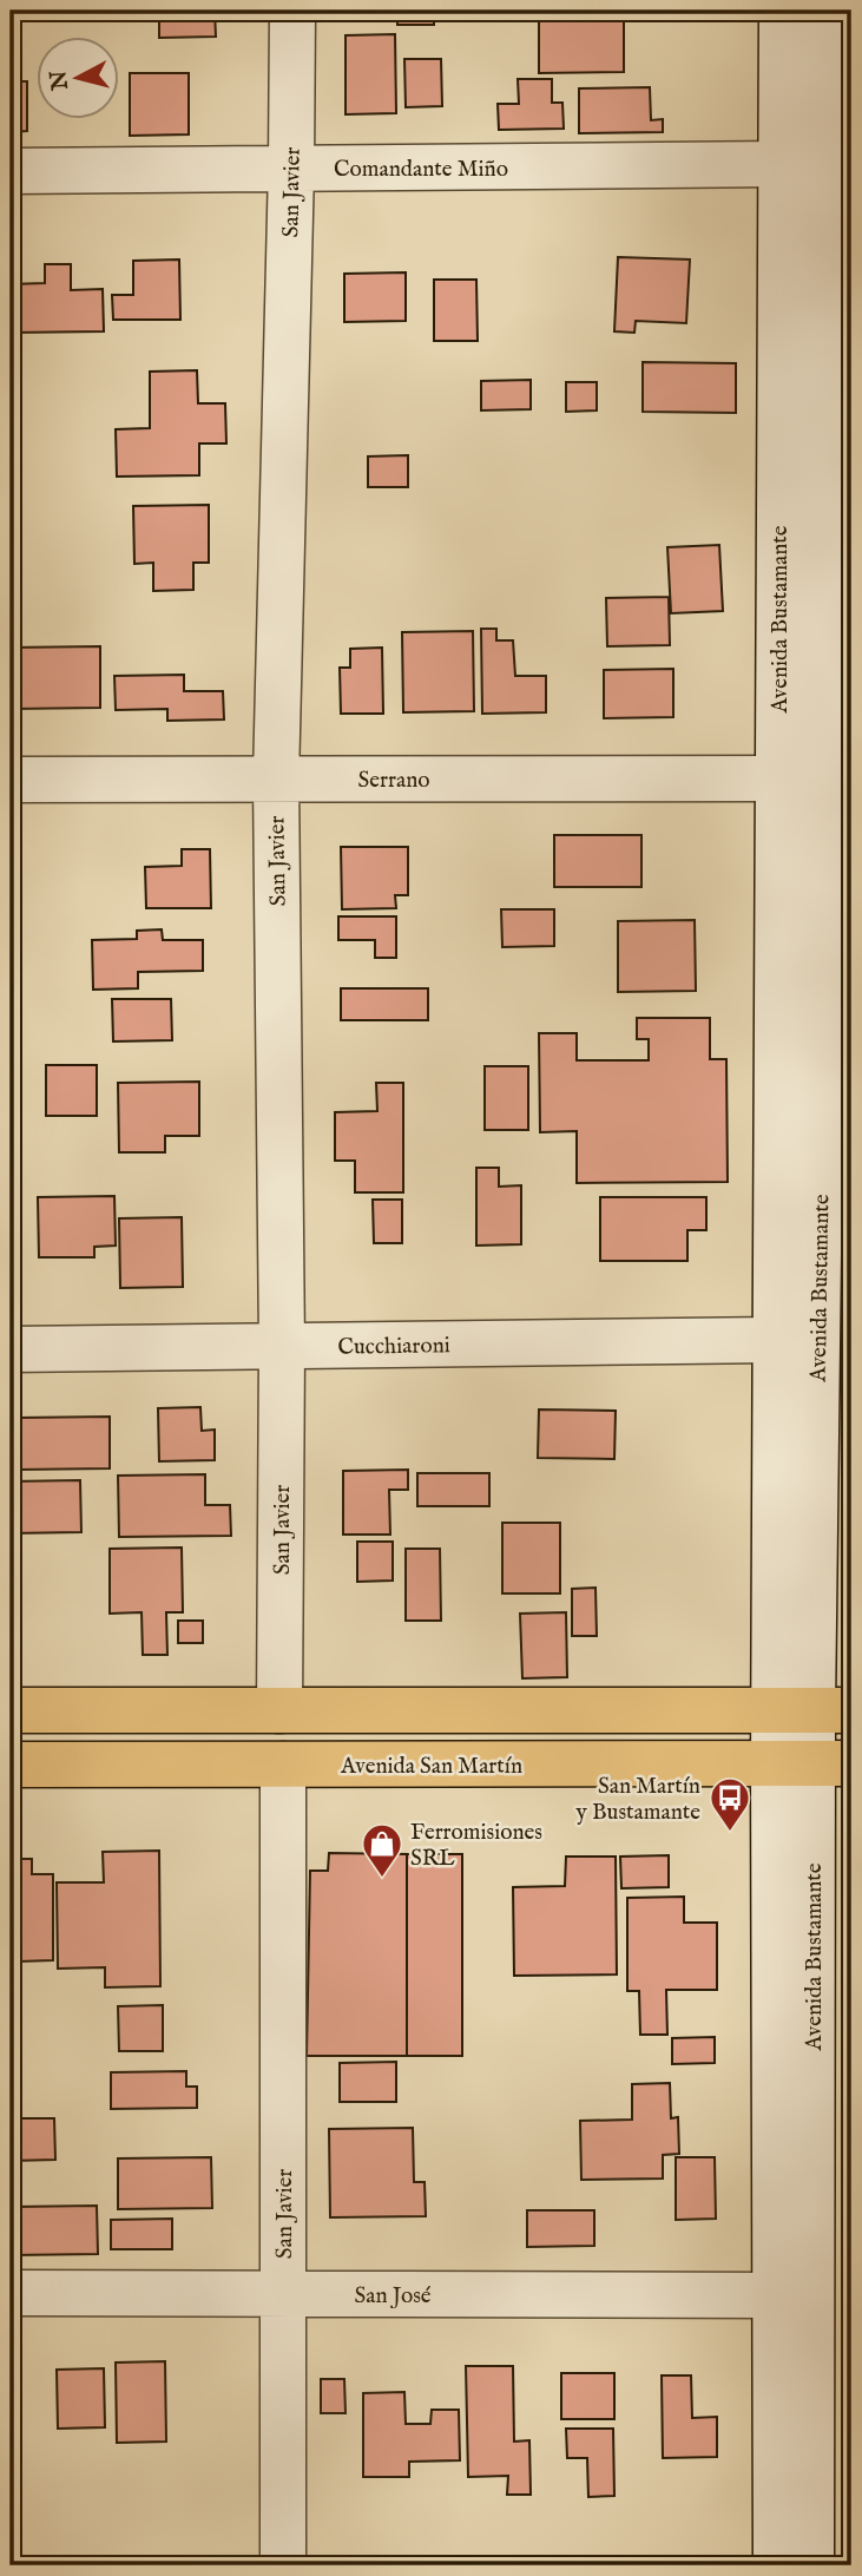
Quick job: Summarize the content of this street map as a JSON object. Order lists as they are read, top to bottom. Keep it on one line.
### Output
{"streets":{"main road":["Avenida San Martín"],"street":["Comandante Miño","San Javier","Avenida Bustamante","Serrano","Cucchiaroni","San José"]},"crossings":[["Comandante Miño","San Javier"],["Comandante Miño","Avenida Bustamante"],["San Javier","Serrano"],["San Javier","Cucchiaroni"],["San Javier","Avenida San Martín"],["San Javier","San José"],["Avenida Bustamante","Serrano"],["Avenida Bustamante","Cucchiaroni"],["Avenida Bustamante","Avenida San Martín"],["Avenida Bustamante","San José"]],"places":{"bus stop":["San Martín y Bustamante"],"shop":["Ferromisiones SRL"]},"north":"left"}
